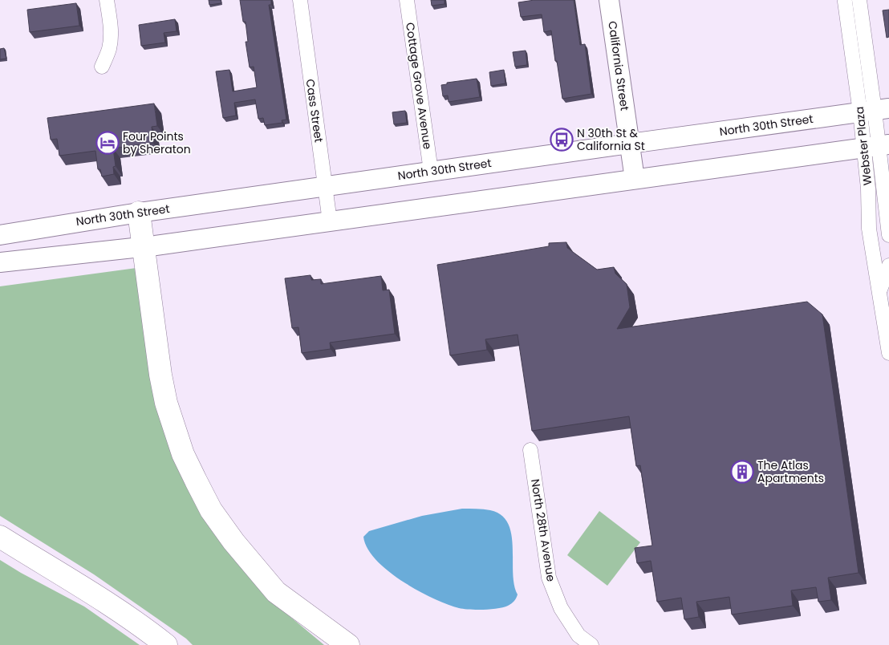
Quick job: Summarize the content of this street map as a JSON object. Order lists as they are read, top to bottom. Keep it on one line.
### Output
{"streets":{"main road":["California Street","North 30th Street"],"street":["Cottage Grove Avenue","Cass Street","Webster Plaza","North 28th Avenue"]},"crossings":[["California Street","North 30th Street"],["Cottage Grove Avenue","North 30th Street"],["Cass Street","North 30th Street"],["North 30th Street","Webster Plaza"]],"places":{"bus stop":["N 30th St & California St"],"hotel":["Four Points by Sheraton"],"building":["The Atlas Apartments"]}}
